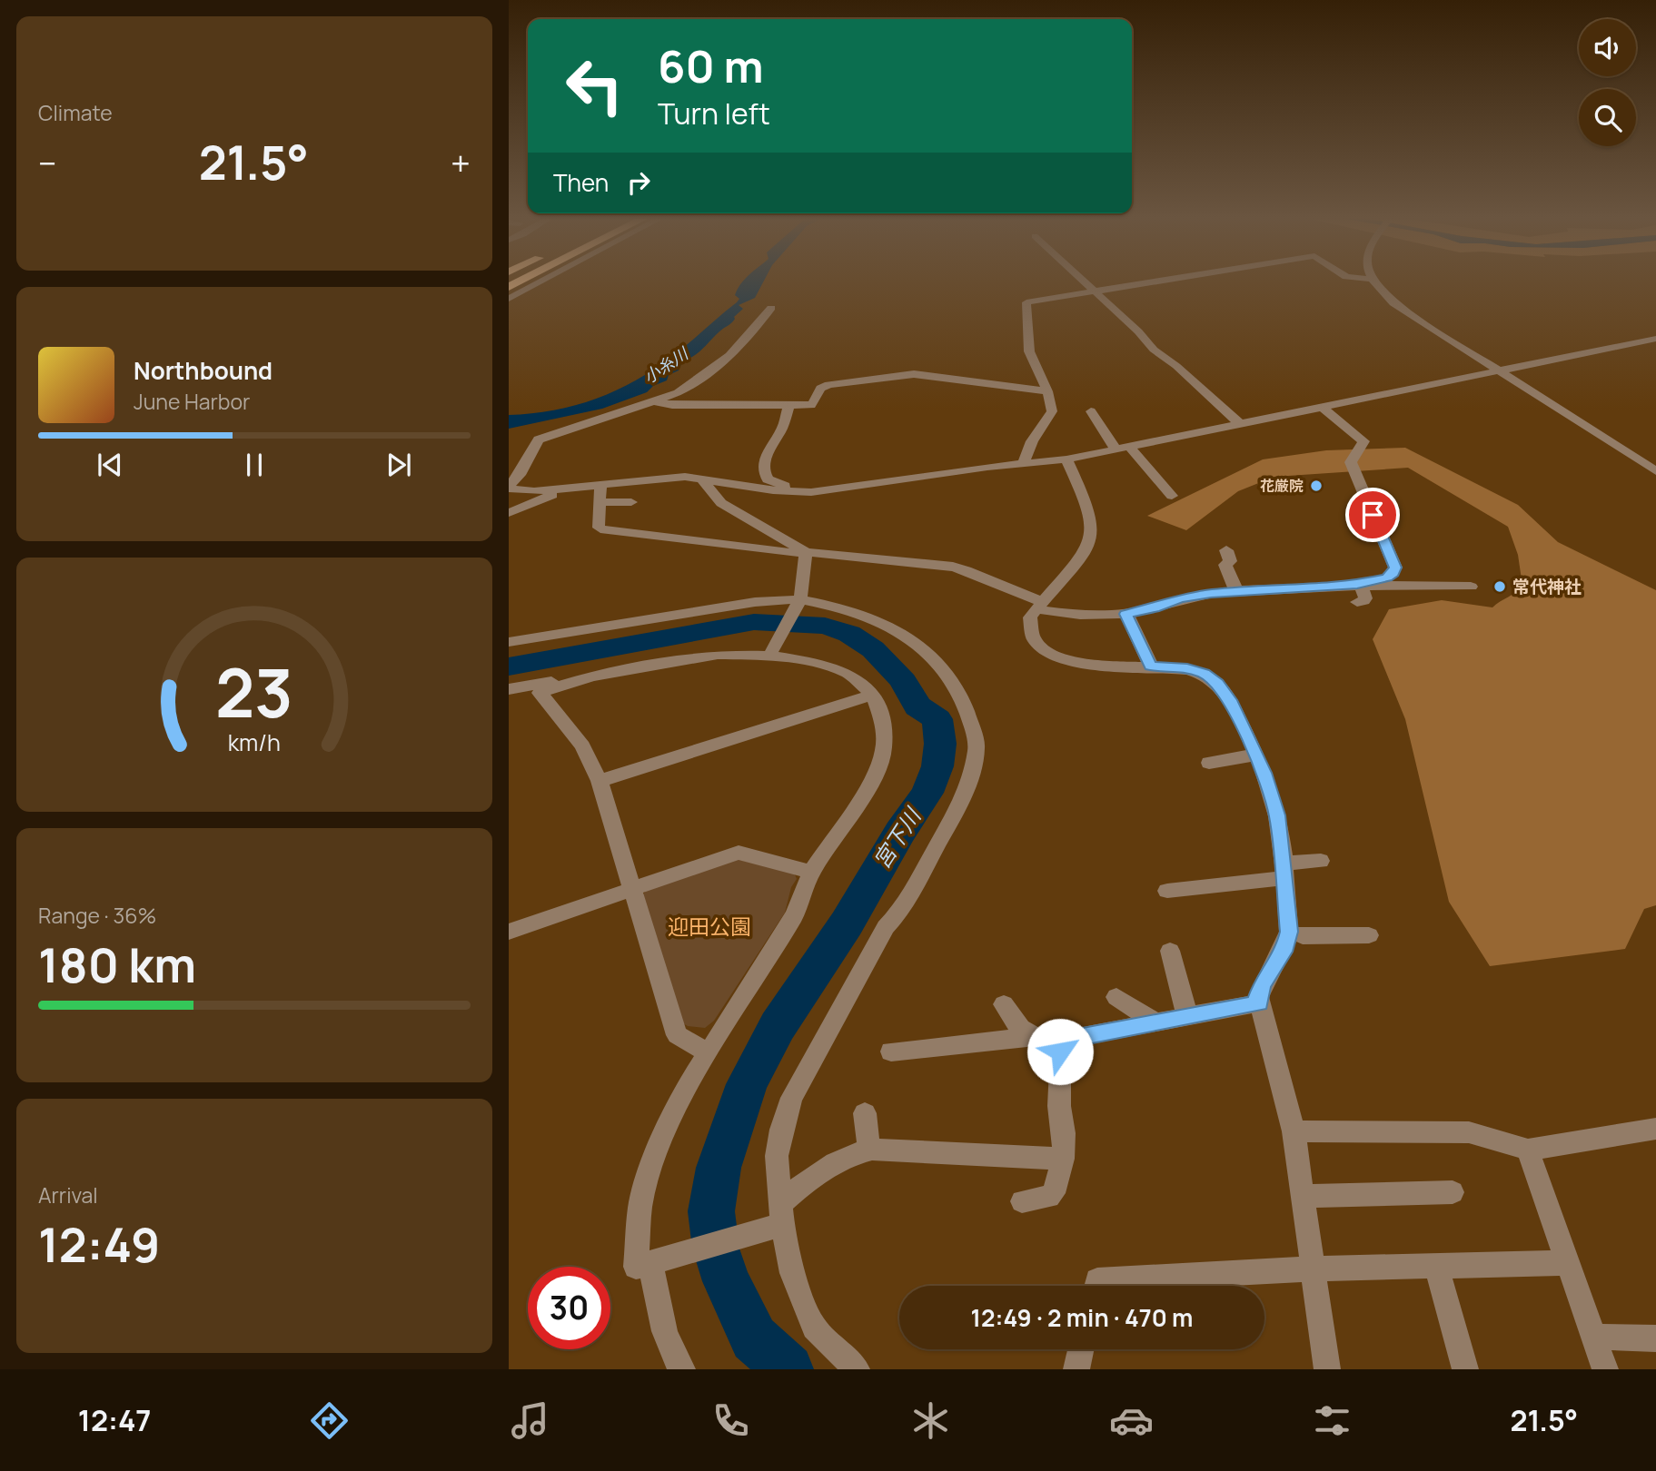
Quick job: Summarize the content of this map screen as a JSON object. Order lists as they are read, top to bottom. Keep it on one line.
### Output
{"water":["小糸川","宮下川"],"parks":["迎田公園"],"places":["花厳院","常代神社"],"page":{"tile":["Climate",["Range · 36%","180 km"],["Arrival","12:49"]],"turn":["60 m","Turn left"],"heat":["−","21.5°","+"],"then":"Then","song":["Northbound","June Harbor"],"limit":"30","trip":"12:49 · 2 min · 470 m","tabs":["12:47","21.5°"],"gauge":["23","km/h"]}}
